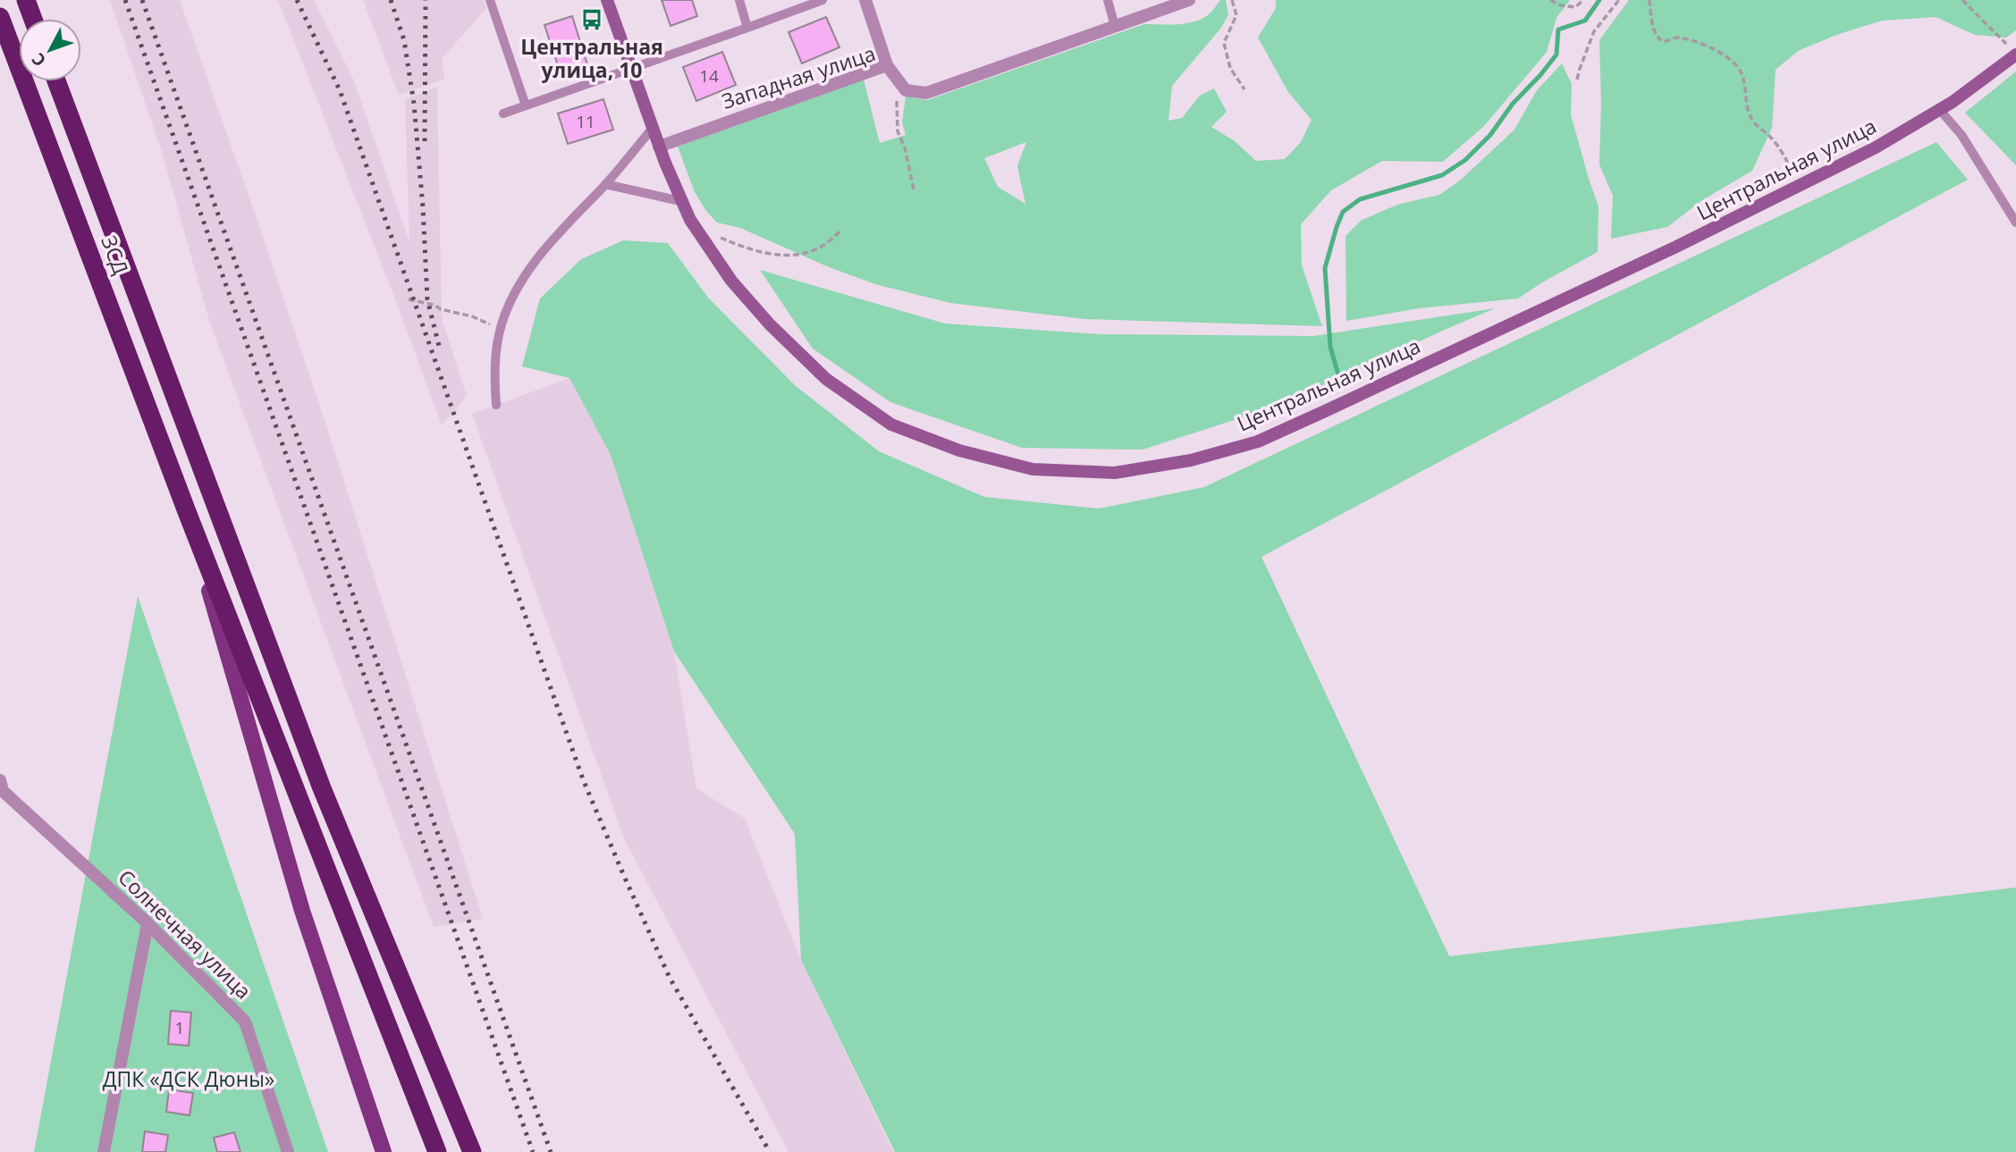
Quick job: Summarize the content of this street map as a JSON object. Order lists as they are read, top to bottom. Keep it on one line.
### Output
{"streets":{"highway":["ЗСД"],"main road":["Центральная улица"],"street":["Западная улица","Солнечная улица"]},"crossings":[["Западная улица","Центральная улица"]],"parks":["ДПК «ДСК Дюны»"],"places":{"bus stop":["Центральная улица, 10"]},"house_numbers":["14","11","1"],"north":"bottom left"}
